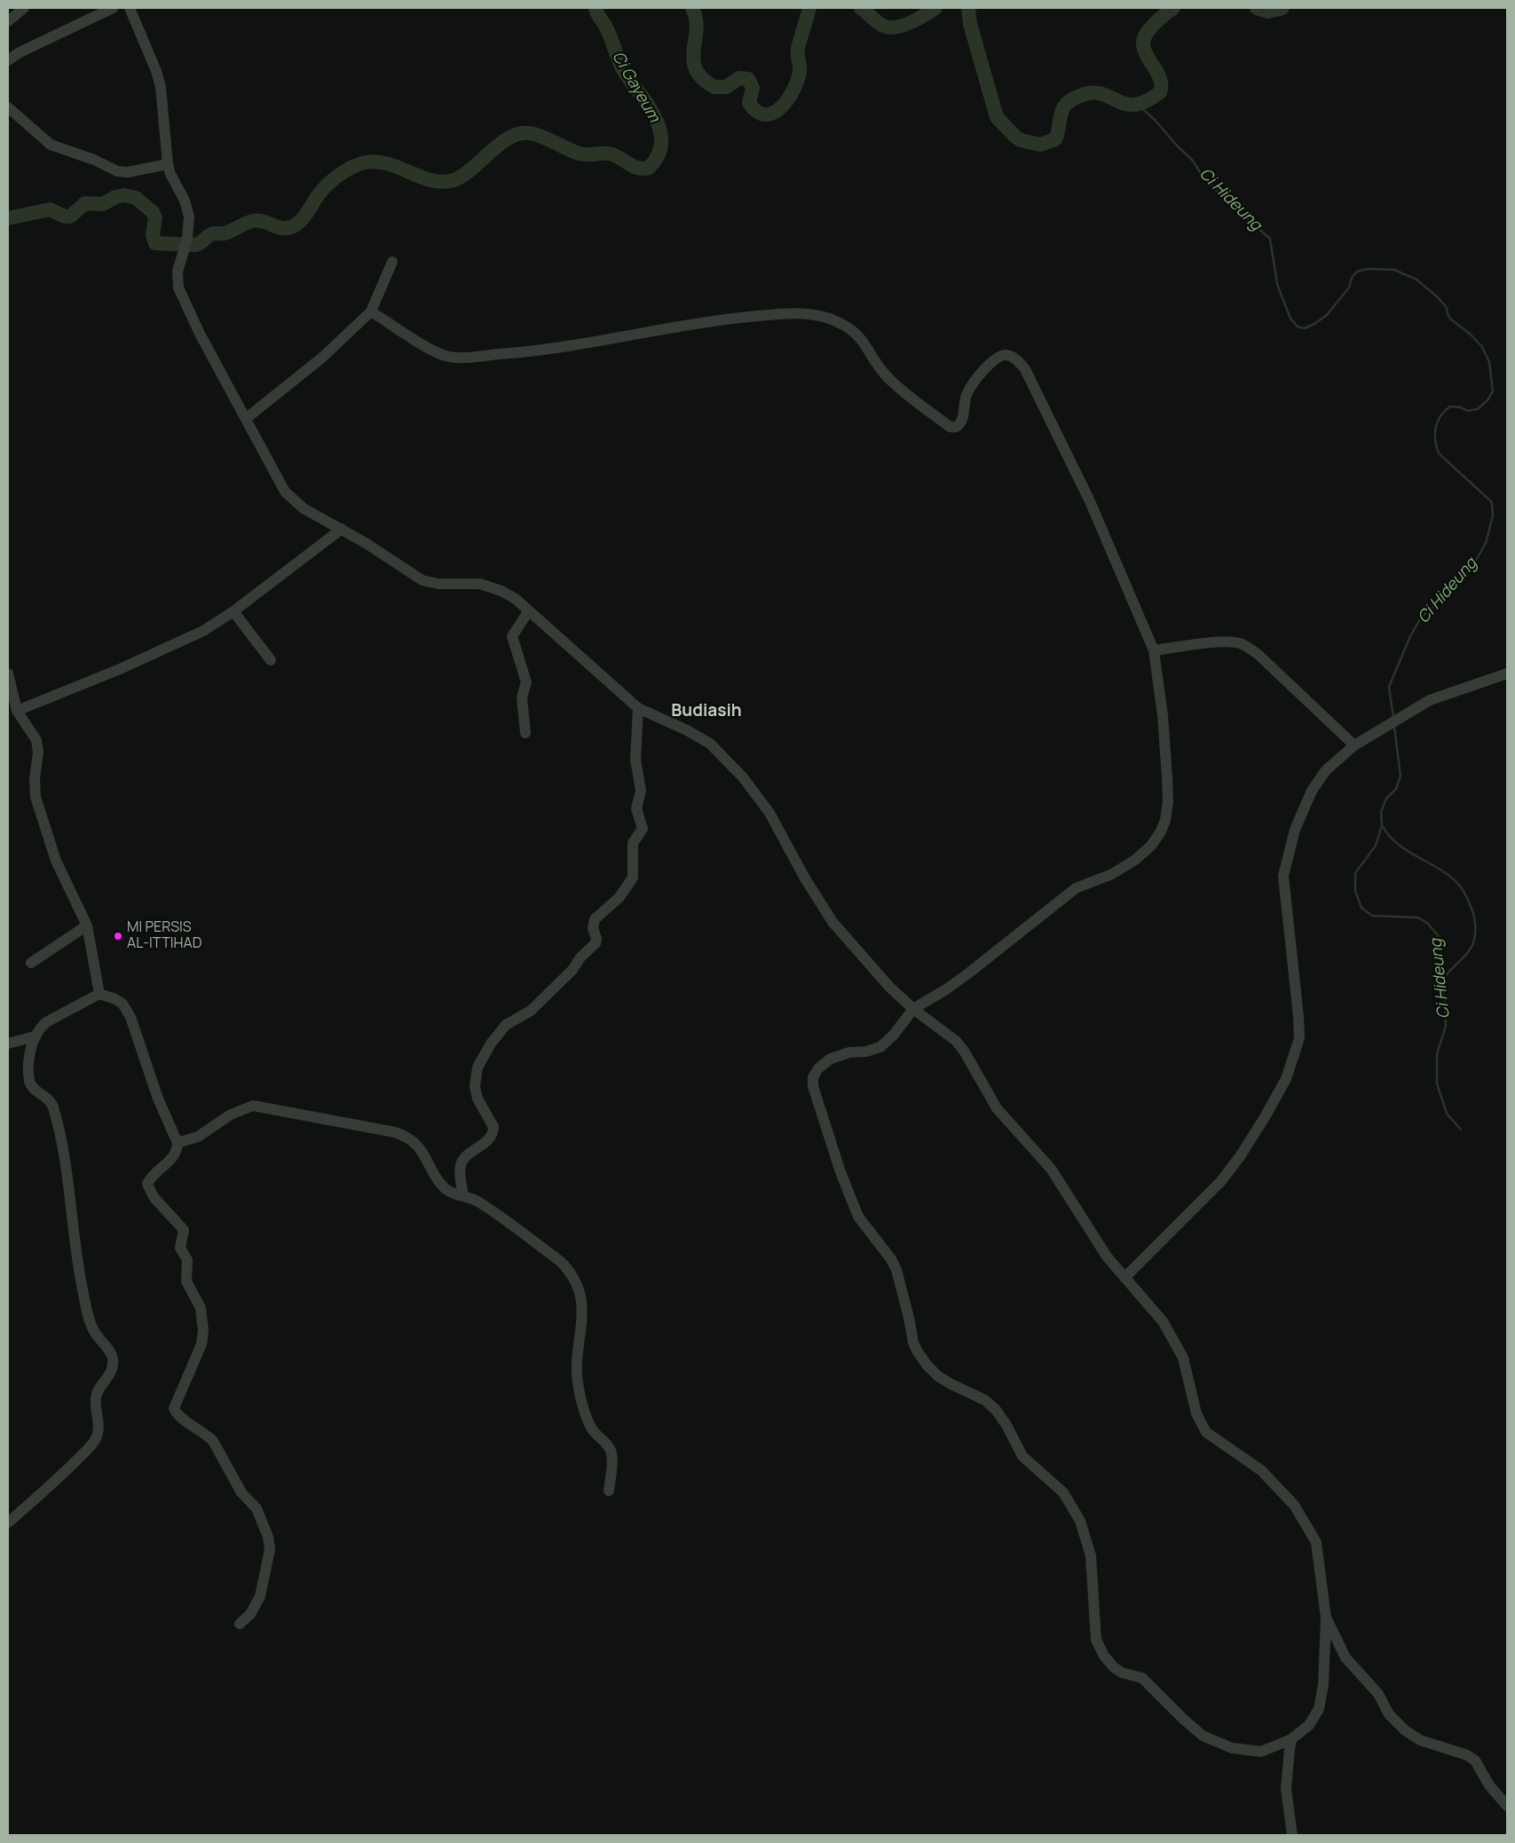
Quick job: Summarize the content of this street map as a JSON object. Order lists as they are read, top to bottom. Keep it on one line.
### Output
{"districts":["Budiasih"],"water":["Ci Gayeum","Ci Hideung"],"places":["MI PERSIS AL-ITTIHAD"]}
